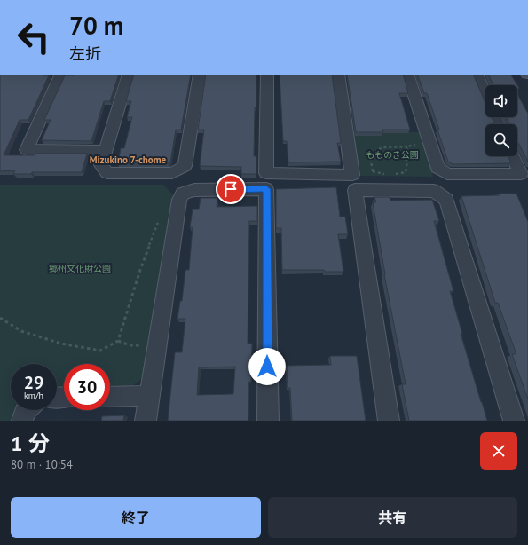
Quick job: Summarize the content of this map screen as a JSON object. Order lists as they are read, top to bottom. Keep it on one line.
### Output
{"districts":["Mizukino 7-chome"],"parks":["もものき公園","郷州文化財公園"],"page":{"turn":["70 m","左折"],"speed":"29 km/h","limit":"30","heading":["1 分","80 m · 10:54"],"buttons":["終了","共有"]}}
